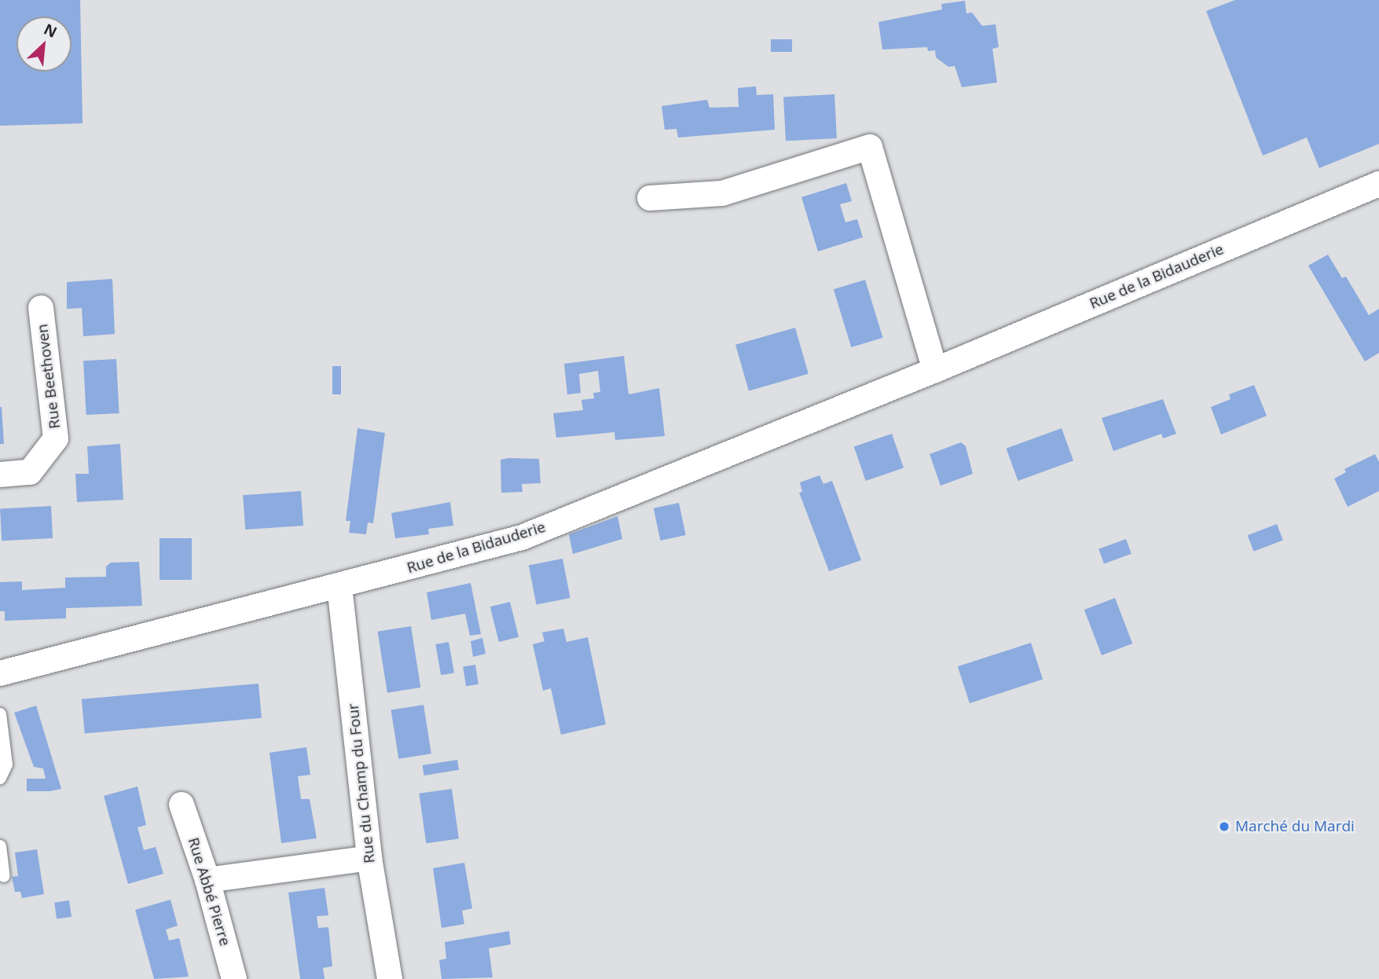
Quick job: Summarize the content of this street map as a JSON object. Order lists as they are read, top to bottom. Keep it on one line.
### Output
{"streets":{"street":["Rue de la Bidauderie","Rue Beethoven","Rue du Champ du Four","Rue Abbé Pierre"]},"crossings":[["Rue de la Bidauderie","Rue du Champ du Four"]],"places":["Marché du Mardi"],"north":"top right"}
